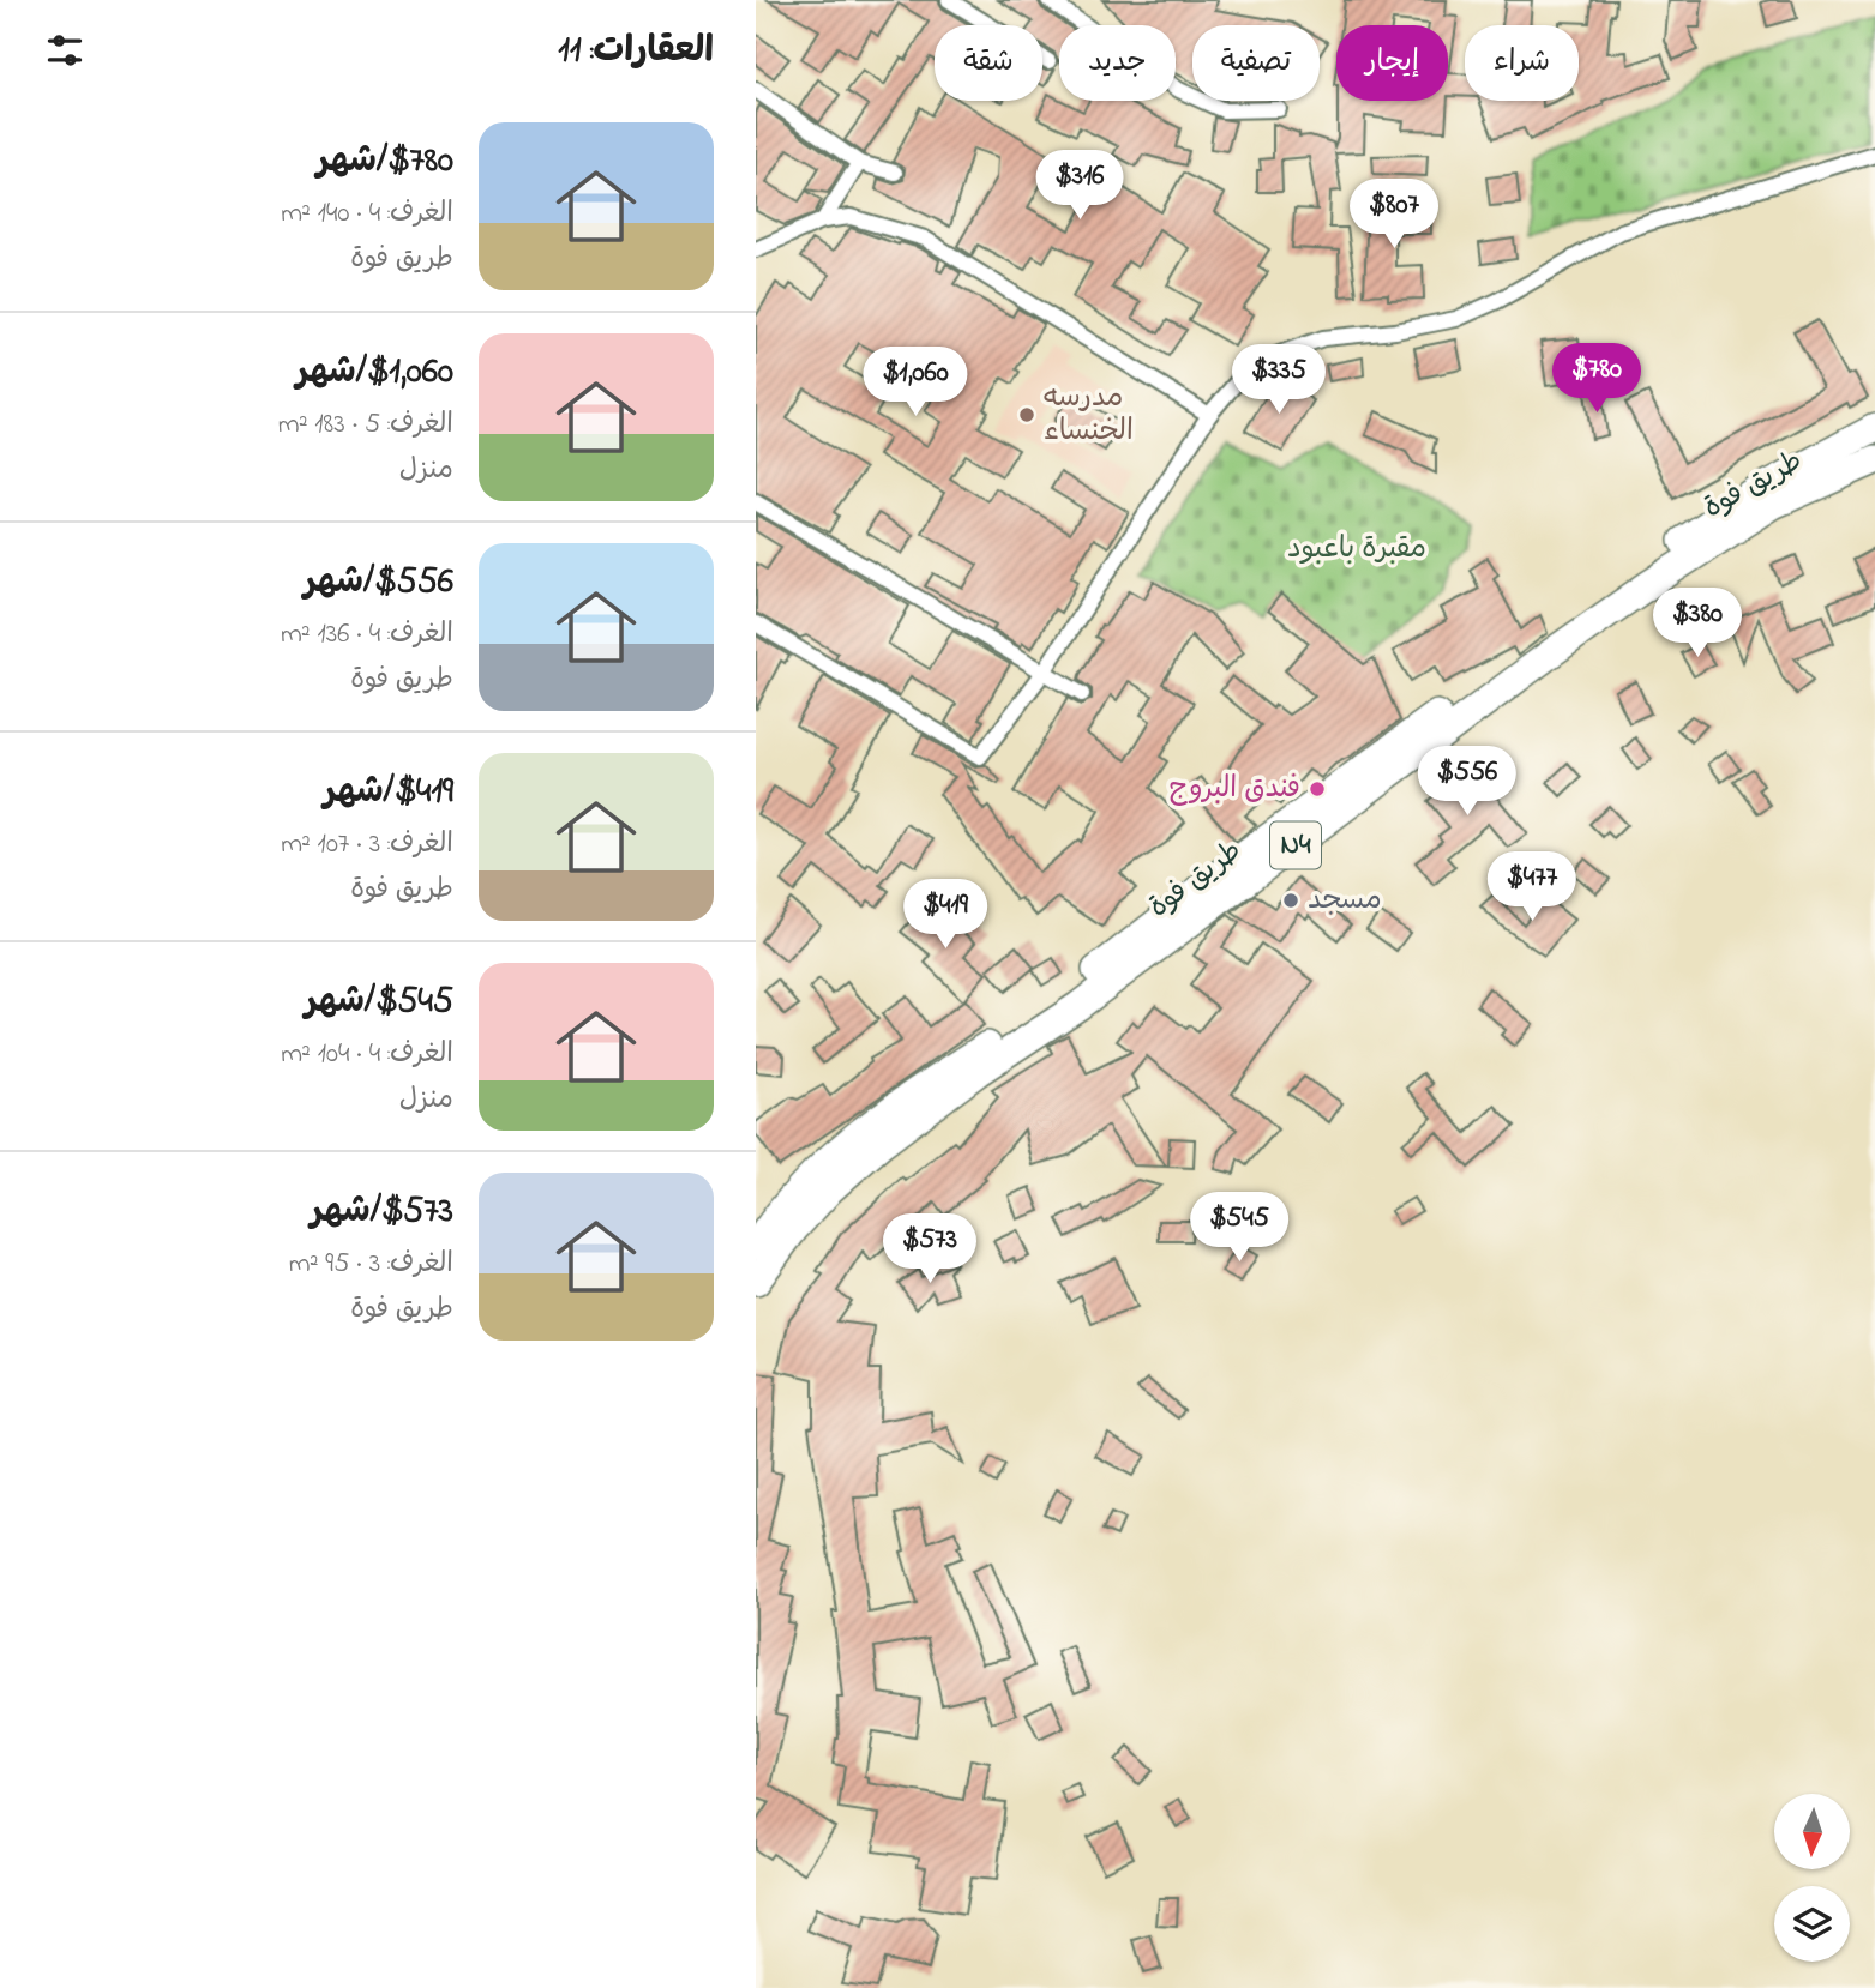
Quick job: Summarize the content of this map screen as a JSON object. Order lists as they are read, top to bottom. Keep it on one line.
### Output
{"streets":{"highway":["طريق فوة","N4"]},"parks":["مقبرة باعبود"],"places":["مدرسه الخنساء","فندق البروج","مسجد"],"north":"bottom","page":{"heading":"العقارات: 11","chip":["شراء","إيجار","تصفية","جديد","شقة"],"list":[{"name":"$780/شهر","note":"الغرف: 4 · 140 m² · طريق فوة"},{"name":"$1,060/شهر","note":"الغرف: 5 · 183 m² · منزل"},{"name":"$556/شهر","note":"الغرف: 4 · 136 m² · طريق فوة"},{"name":"$419/شهر","note":"الغرف: 3 · 107 m² · طريق فوة"},{"name":"$545/شهر","note":"الغرف: 4 · 104 m² · منزل"},{"name":"$573/شهر","note":"الغرف: 3 · 95 m² · طريق فوة"}],"price":["$316","$807","$780","$335","$1,060","$380","$556","$477","$419","$545","$573"]}}
